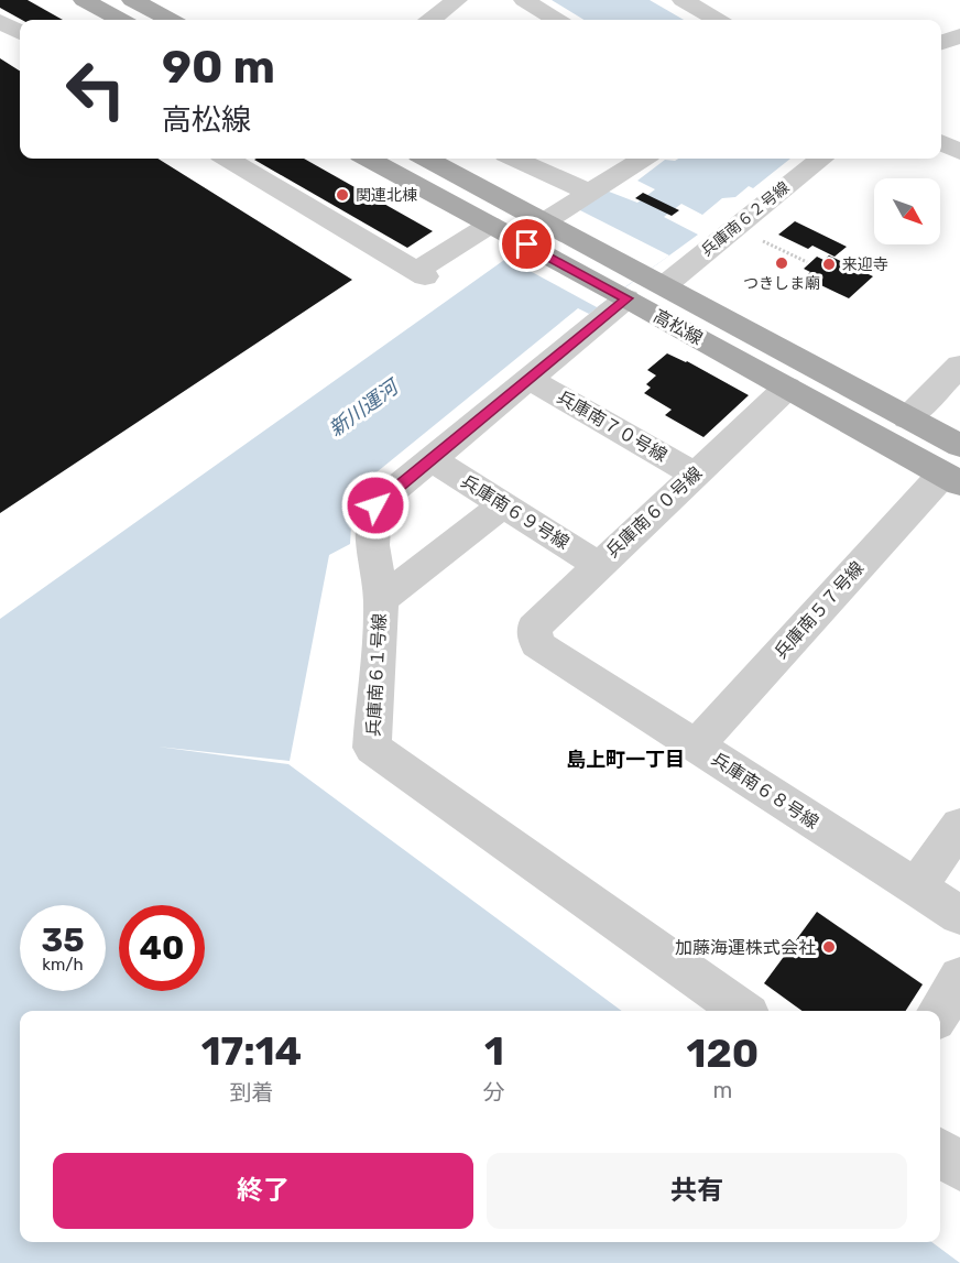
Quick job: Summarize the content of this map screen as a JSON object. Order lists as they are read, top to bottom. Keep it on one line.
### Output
{"streets":{"main road":["高松線"],"street":["兵庫南６２号線","兵庫南７０号線","兵庫南６９号線","兵庫南６０号線","兵庫南５７号線","兵庫南６１号線","兵庫南６８号線"]},"crossings":[["兵庫南６２号線","高松線"],["兵庫南６２号線","兵庫南６１号線"],["高松線","兵庫南６０号線"],["高松線","兵庫南５７号線"],["高松線","兵庫南６１号線"],["兵庫南７０号線","兵庫南６０号線"],["兵庫南７０号線","兵庫南６１号線"],["兵庫南６９号線","兵庫南６０号線"],["兵庫南６９号線","兵庫南６１号線"],["兵庫南６０号線","兵庫南６８号線"],["兵庫南５７号線","兵庫南６８号線"]],"districts":["島上町一丁目"],"water":["新川運河"],"places":["関連北棟","つきしま廟","来迎寺","加藤海運株式会社"],"north":"bottom right","page":{"turn":["90 m","高松線"],"speed":"35 km/h","limit":"40","eta":["17:14","到着","1","分","120","m"],"buttons":["終了","共有"]}}
